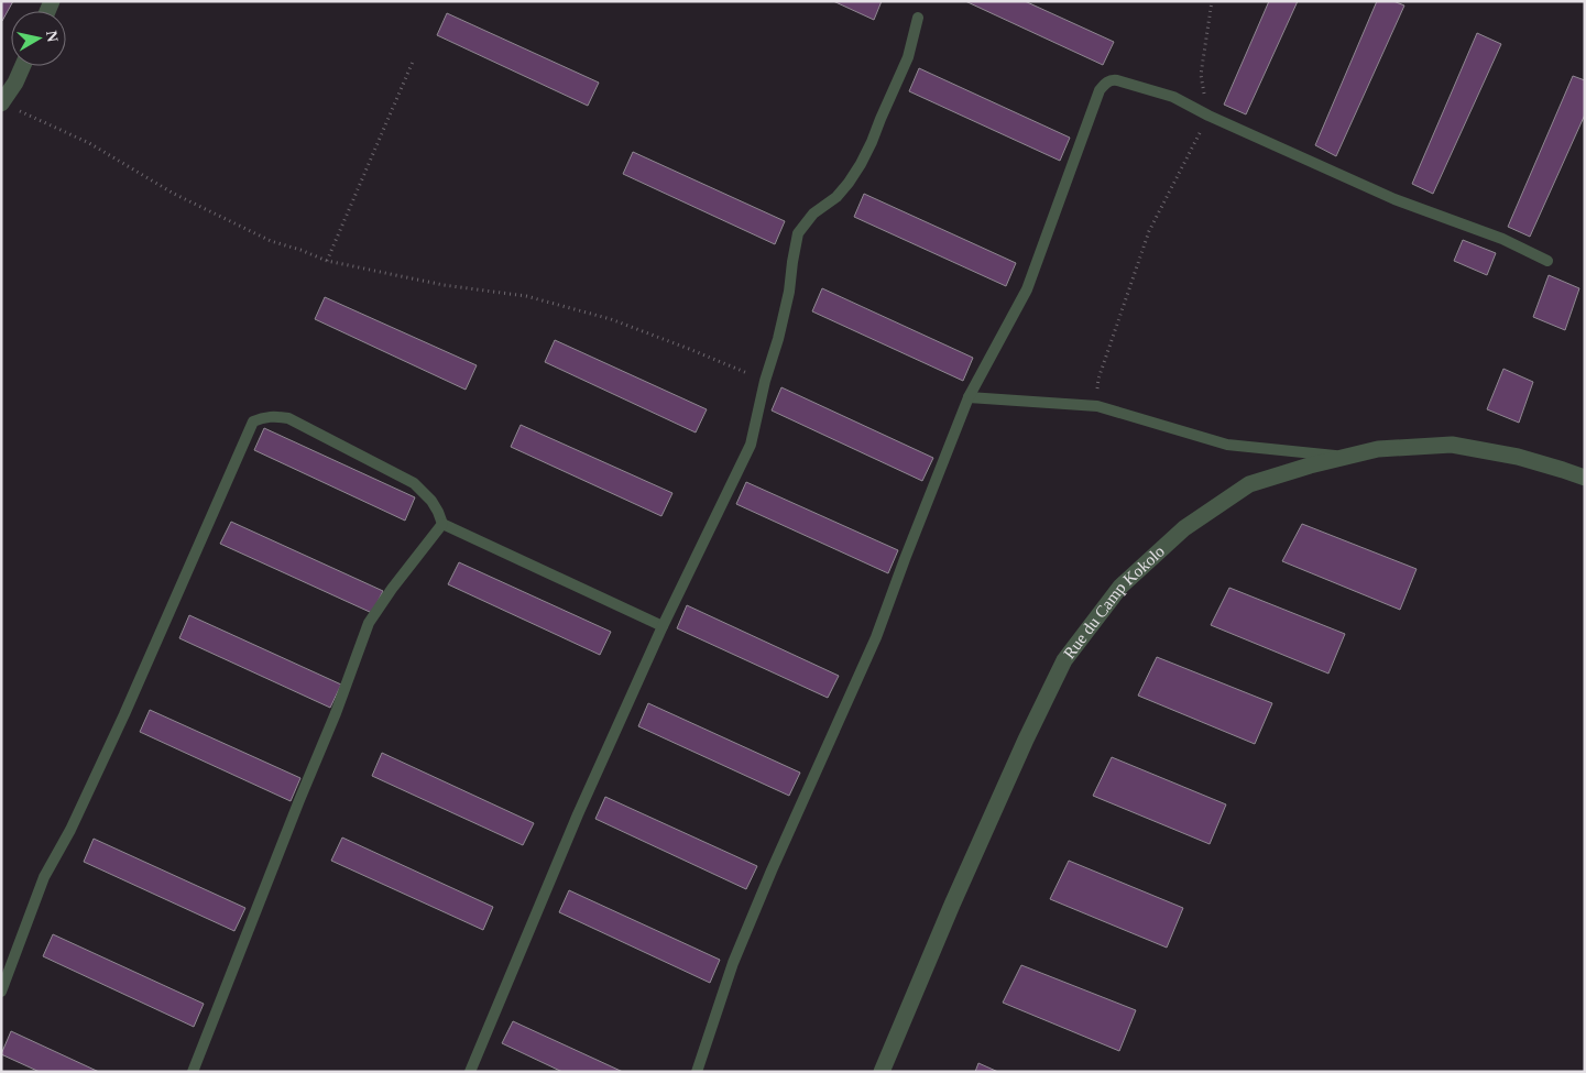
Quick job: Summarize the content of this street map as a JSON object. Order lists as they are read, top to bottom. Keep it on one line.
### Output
{"streets":{"street":["Rue du Camp Kokolo"]},"north":"right"}
